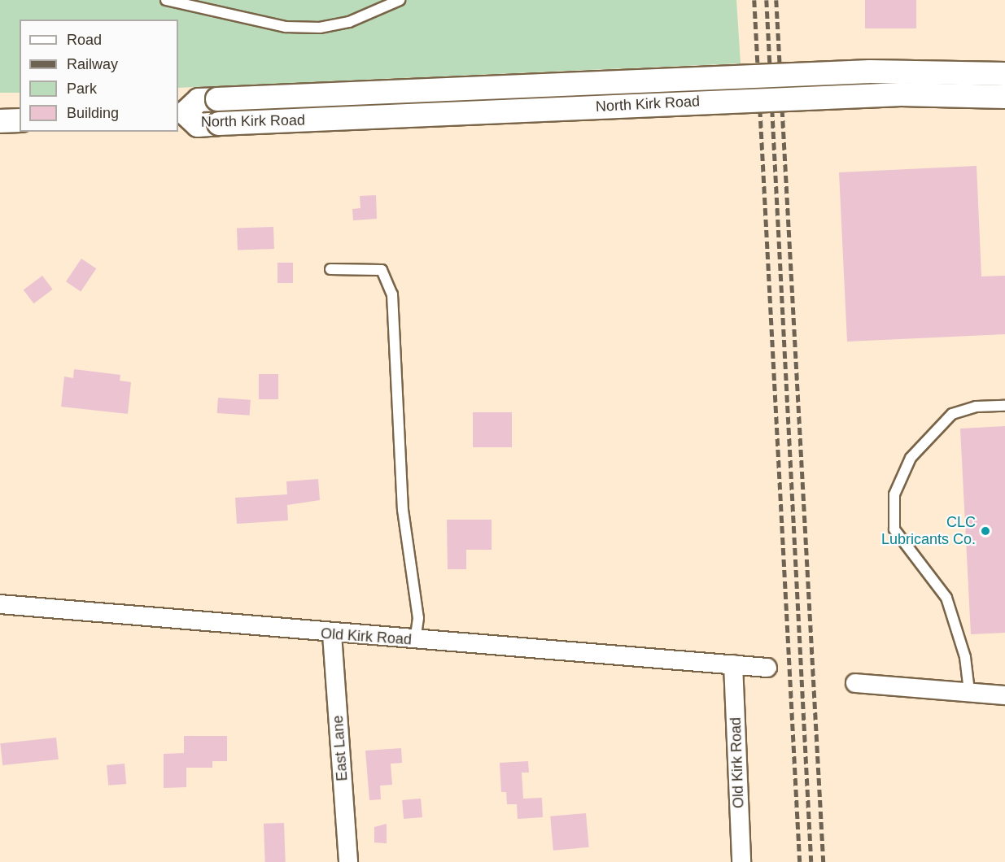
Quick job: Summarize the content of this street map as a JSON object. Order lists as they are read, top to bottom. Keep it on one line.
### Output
{"streets":{"street":["North Kirk Road","Old Kirk Road","East Lane"]},"crossings":[["Old Kirk Road","East Lane"]],"places":["CLC Lubricants Co."],"legend":["Road","Railway","Park","Building"]}
